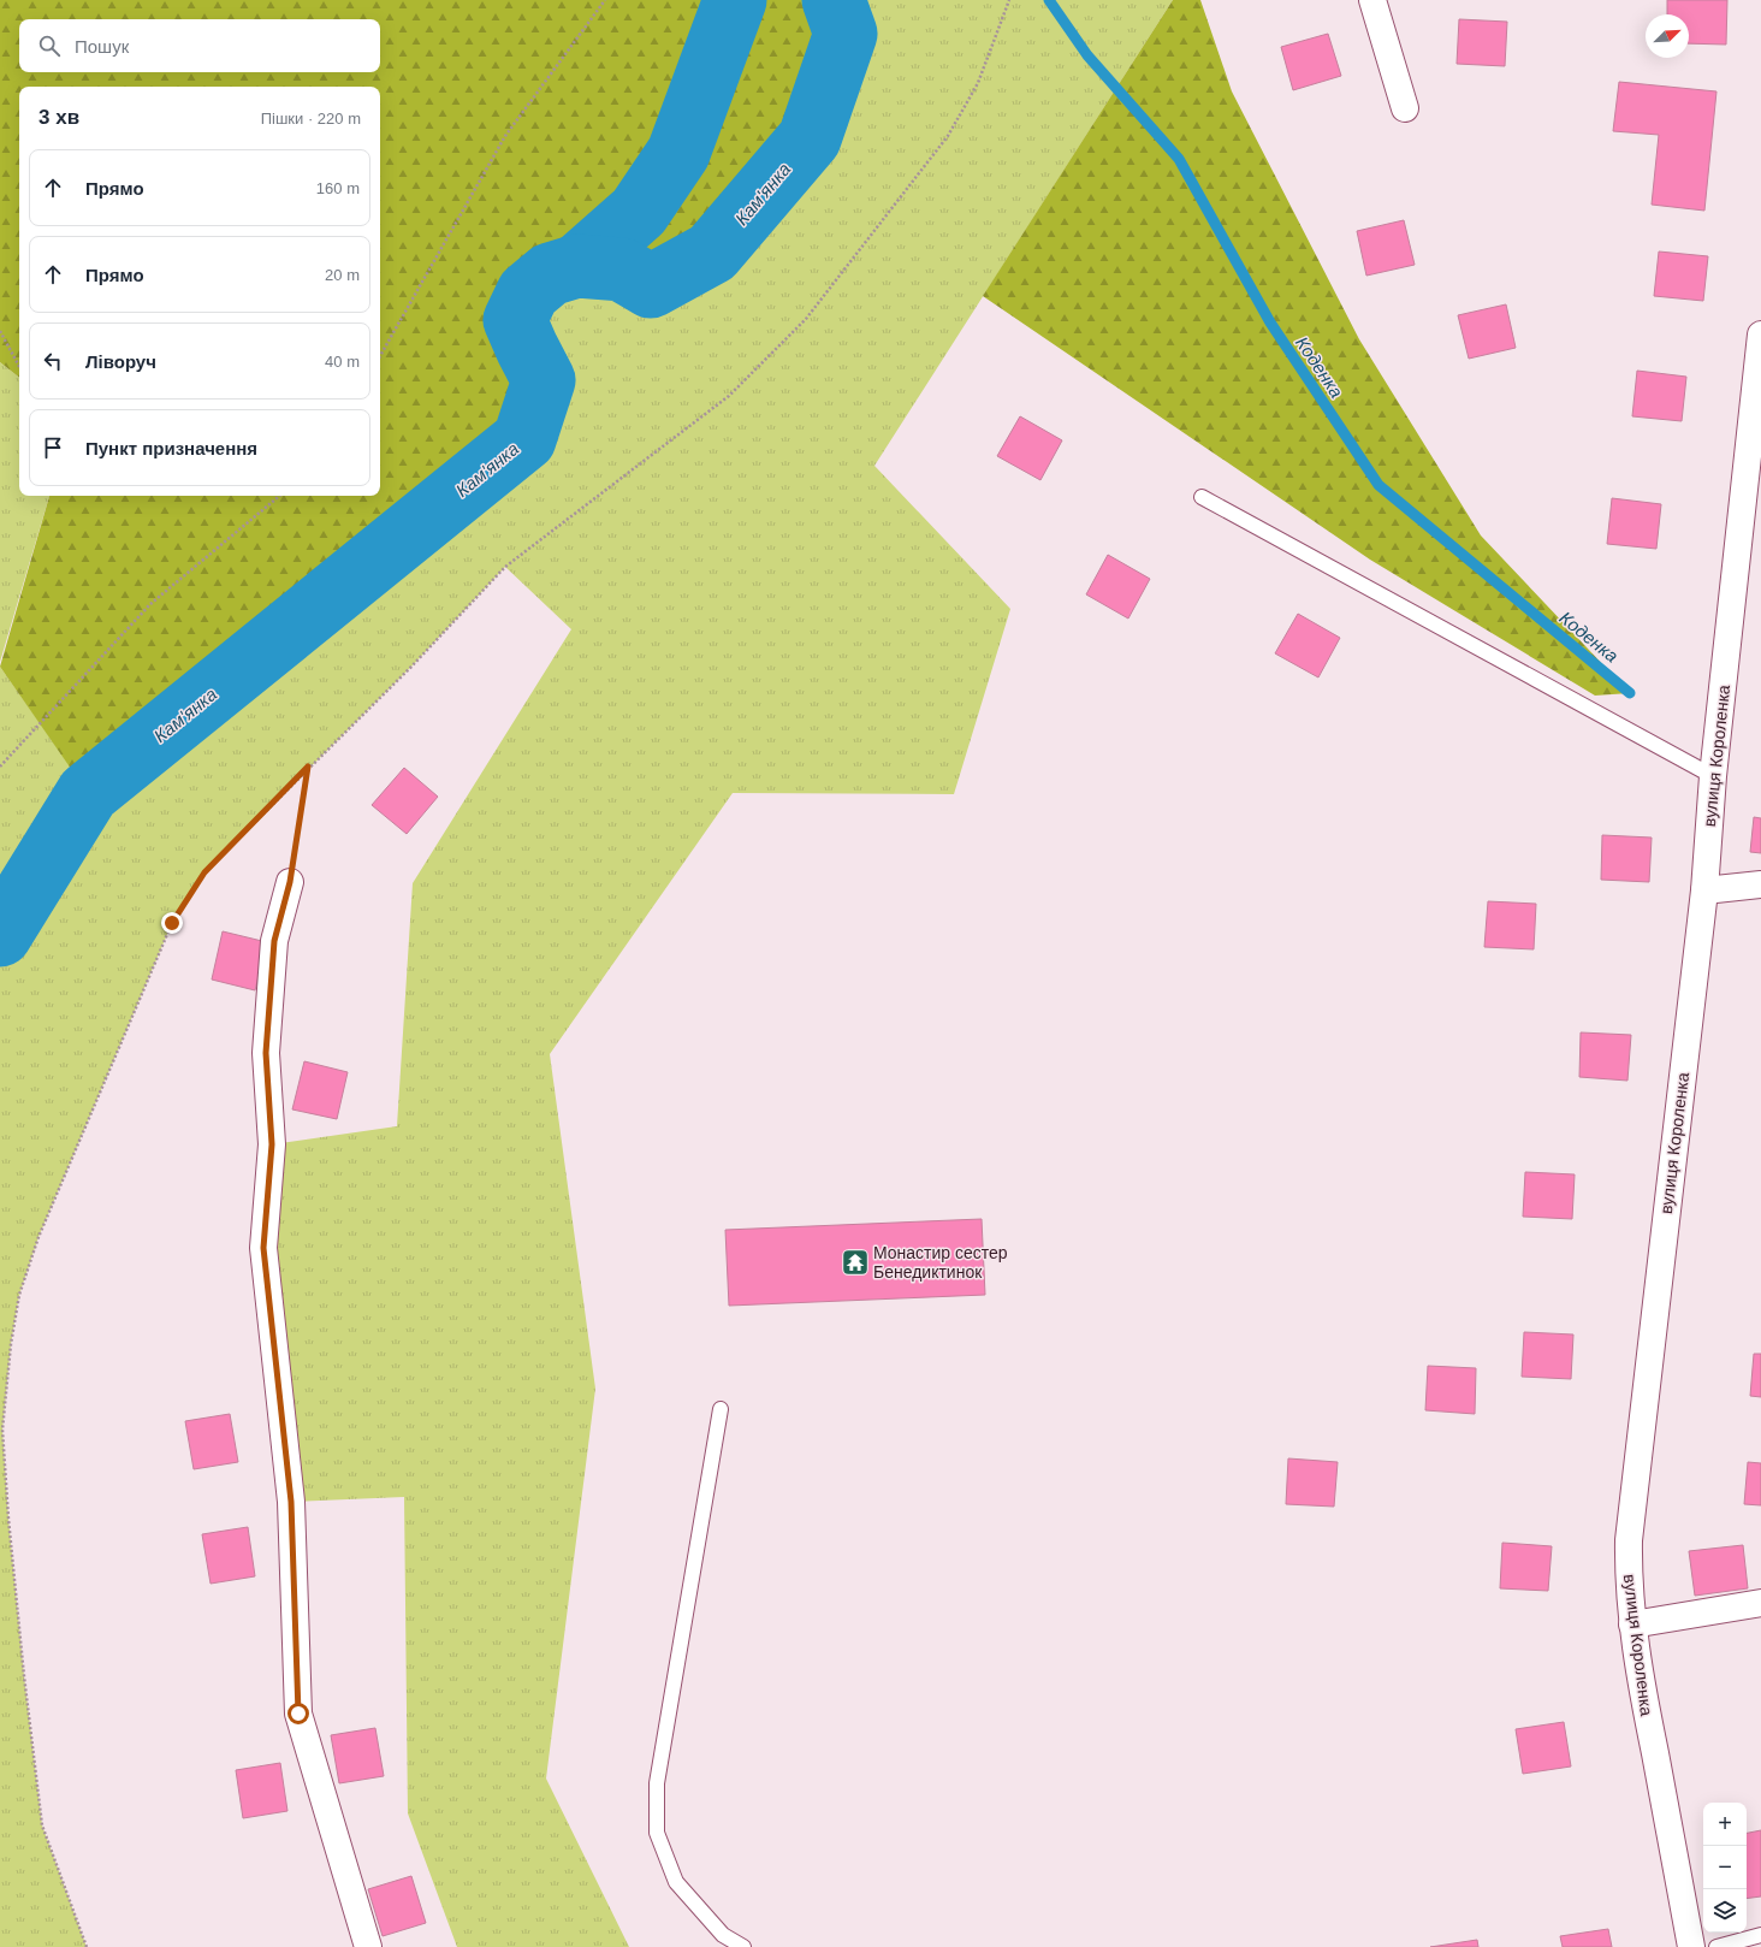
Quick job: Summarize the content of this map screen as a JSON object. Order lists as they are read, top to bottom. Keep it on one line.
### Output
{"streets":{"street":["вулиця Короленка"]},"water":["Кам'янка","Коденка"],"places":{"temple":["Монастир сестер Бенедиктинок"]},"north":"top right","page":{"search":"Пошук","heading":["3 хв","Пішки · 220 m"],"list":[["Прямо","160 m"],["Прямо","20 m"],["Ліворуч","40 m"],"Пункт призначення"],"map_buttons":["+","−"]}}
